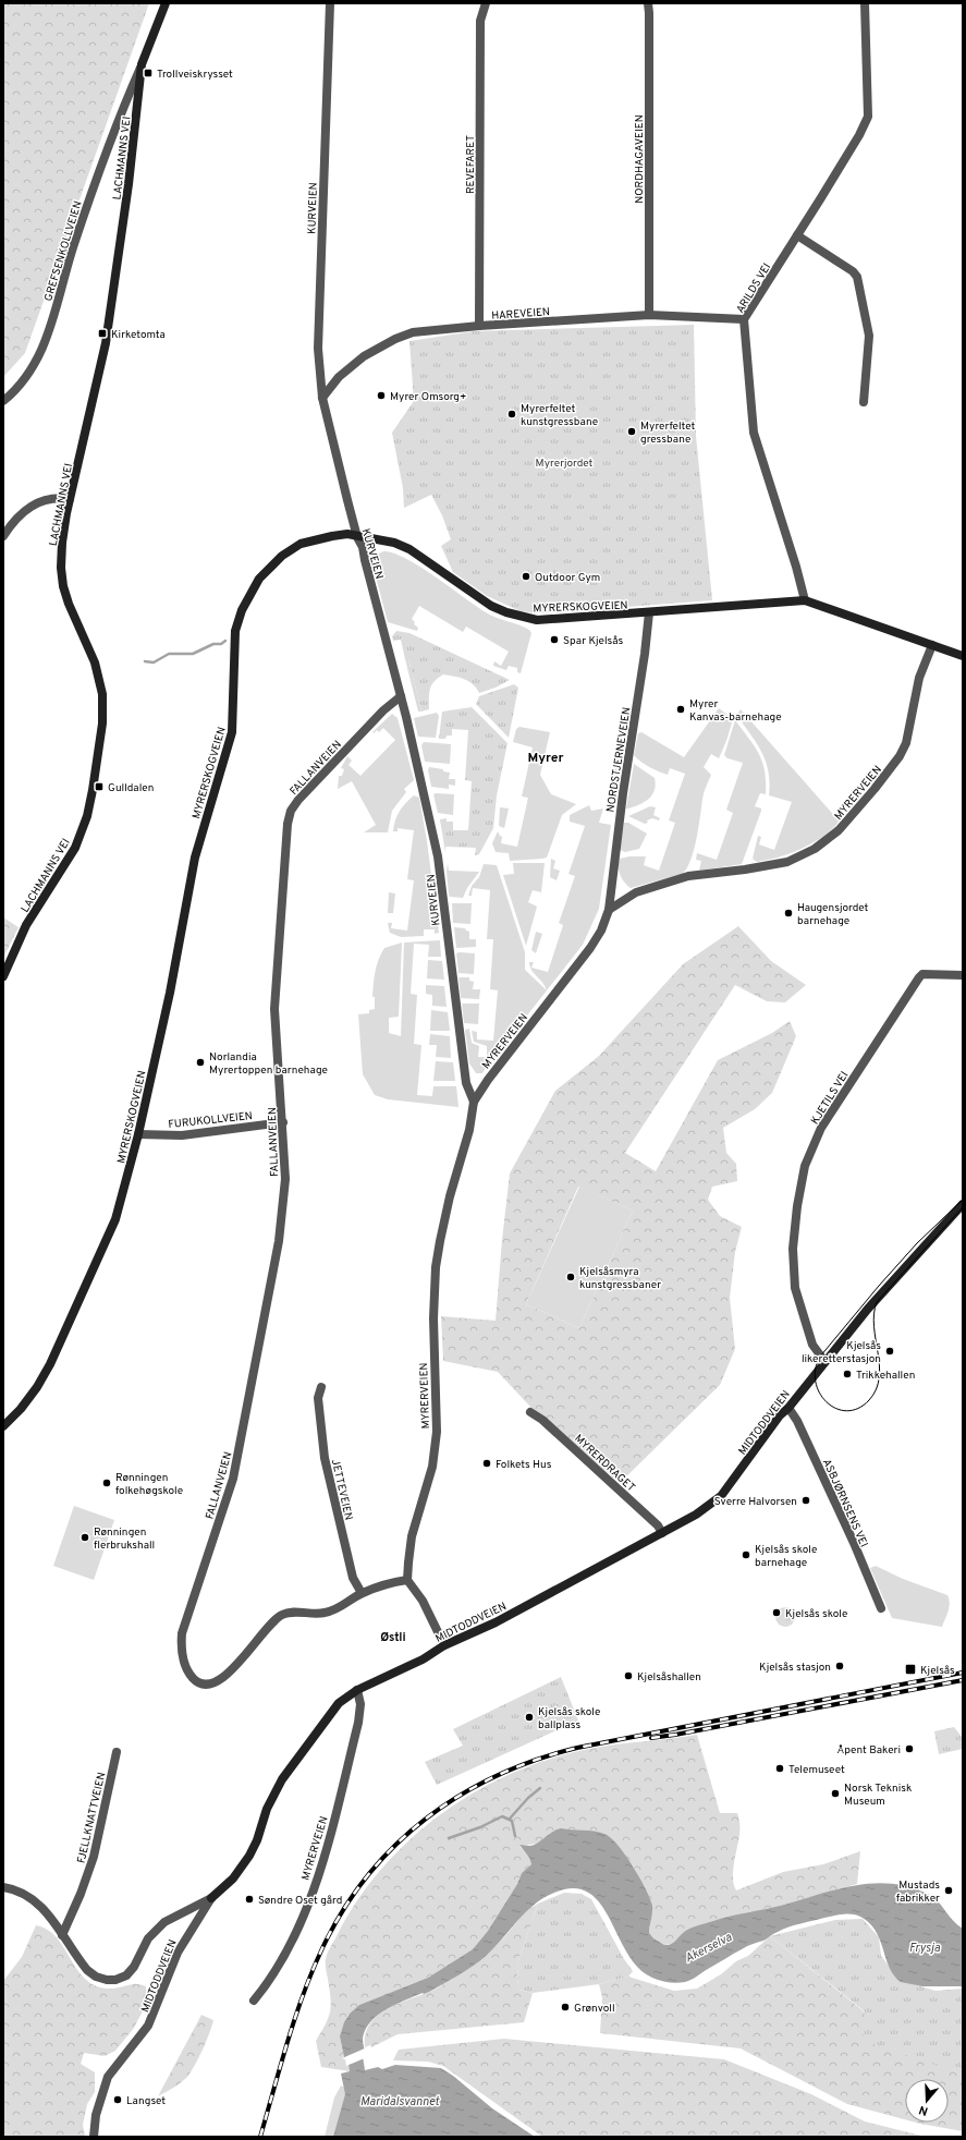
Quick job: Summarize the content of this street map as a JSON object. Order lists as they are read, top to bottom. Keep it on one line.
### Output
{"streets":{"street":["LACHMANNS VEI","NORDHAGAVEIEN","REVEFARET","KURVEIEN","GREFSENKOLLVEIEN","ARILDS VEI","HAREVEIEN","MYRERSKOGVEIEN","NORDSTJERNEVEIEN","FALLANVEIEN","MYRERVEIEN","KJETILS VEI","FURUKOLLVEIEN","MIDTODDVEIEN","MYRERDRAGET","JETTEVEIEN","ASBJØRNSENS VEI","FJELLKNATTVEIEN"]},"crossings":[["LACHMANNS VEI","GREFSENKOLLVEIEN"],["NORDHAGAVEIEN","HAREVEIEN"],["REVEFARET","HAREVEIEN"],["KURVEIEN","HAREVEIEN"],["KURVEIEN","MYRERSKOGVEIEN"],["KURVEIEN","FALLANVEIEN"],["KURVEIEN","MYRERVEIEN"],["ARILDS VEI","HAREVEIEN"],["ARILDS VEI","MYRERSKOGVEIEN"],["MYRERSKOGVEIEN","NORDSTJERNEVEIEN"],["MYRERSKOGVEIEN","MYRERVEIEN"],["MYRERSKOGVEIEN","FURUKOLLVEIEN"],["NORDSTJERNEVEIEN","MYRERVEIEN"],["FALLANVEIEN","MYRERVEIEN"],["FALLANVEIEN","FURUKOLLVEIEN"],["FALLANVEIEN","JETTEVEIEN"],["MYRERVEIEN","MIDTODDVEIEN"],["KJETILS VEI","MIDTODDVEIEN"],["MIDTODDVEIEN","MYRERDRAGET"],["MIDTODDVEIEN","ASBJØRNSENS VEI"]],"districts":["Myrer","Østli"],"water":["Akerselva","Frysja","Maridalsvannet"],"parks":["Myrerjordet"],"places":{"transit":["Trollveiskrysset","Kirketomta","Gulldalen","Kjelsås"],"other":["Myrer Omsorg+","Myrerfeltet kunstgressbane","Myrerfeltet gressbane","Outdoor Gym","Spar Kjelsås","Myrer Kanvas-barnehage","Haugensjordet barnehage","Norlandia Myrertoppen barnehage","Kjelsåsmyra kunstgressbaner","Kjelsås likeretterstasjon","Trikkehallen","Folkets Hus","Rønningen folkehøgskole","Sverre Halvorsen","Rønningen flerbrukshall","Kjelsås skole barnehage","Kjelsås skole","Kjelsås stasjon","Kjelsåshallen","Kjelsås skole ballplass","Åpent Bakeri","Telemuseet","Norsk Teknisk Museum","Mustads fabrikker","Søndre Oset gård","Grønvoll","Langset"]},"north":"bottom"}
